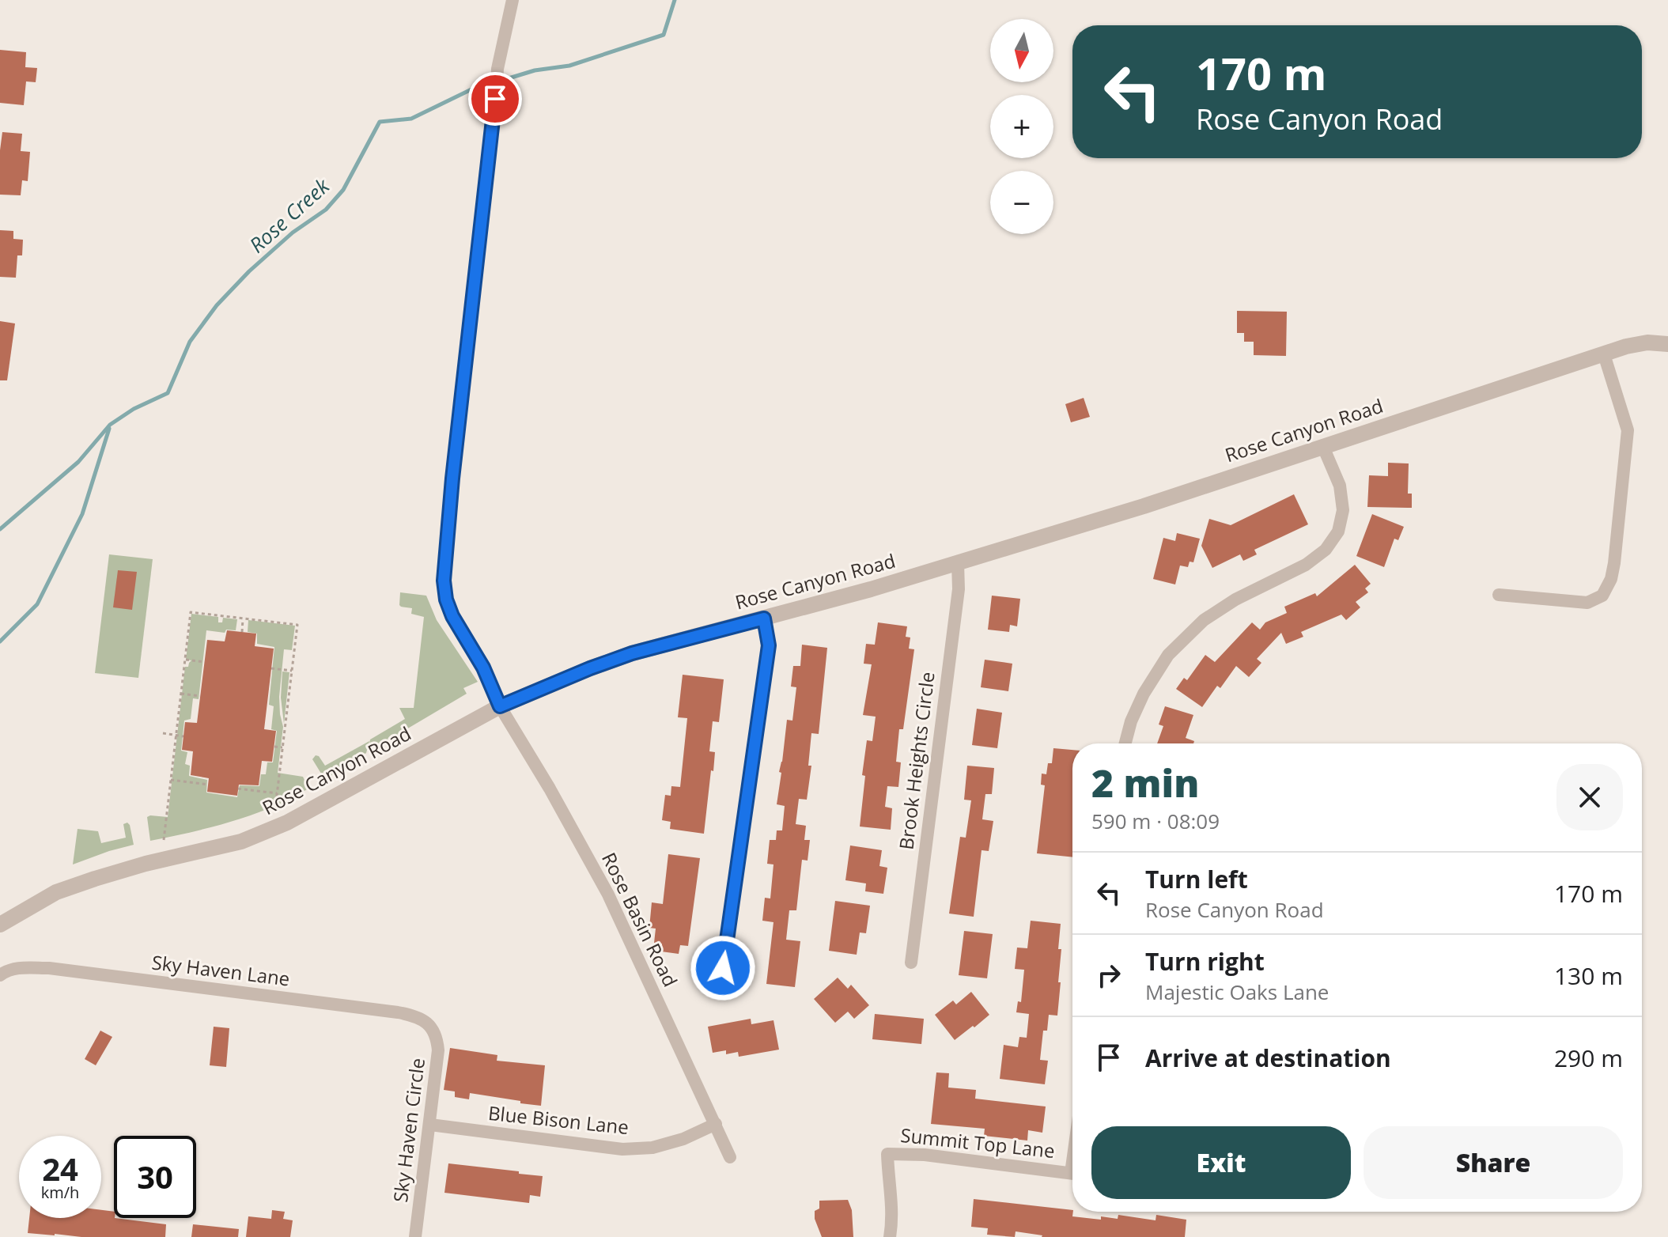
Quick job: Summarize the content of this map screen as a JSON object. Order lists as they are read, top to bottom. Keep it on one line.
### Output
{"streets":{"street":["Rose Canyon Road","Brook Heights Circle","Rose Basin Road","Sky Haven Lane","Blue Bison Lane","Sky Haven Circle","Summit Top Lane"]},"crossings":[["Rose Canyon Road","Brook Heights Circle"],["Rose Canyon Road","Rose Basin Road"],["Rose Basin Road","Blue Bison Lane"],["Sky Haven Lane","Sky Haven Circle"],["Blue Bison Lane","Sky Haven Circle"]],"water":["Rose Creek"],"north":"bottom","page":{"map_buttons":["+","−"],"turn":["170 m","Rose Canyon Road"],"heading":["2 min","590 m · 08:09"],"list":[{"name":"Turn left","note":"Rose Canyon Road","value":"170 m"},{"name":"Turn right","note":"Majestic Oaks Lane","value":"130 m"},{"name":"Arrive at destination","value":"290 m"}],"buttons":["Exit","Share"],"speed":"24 km/h","limit":"30"}}
